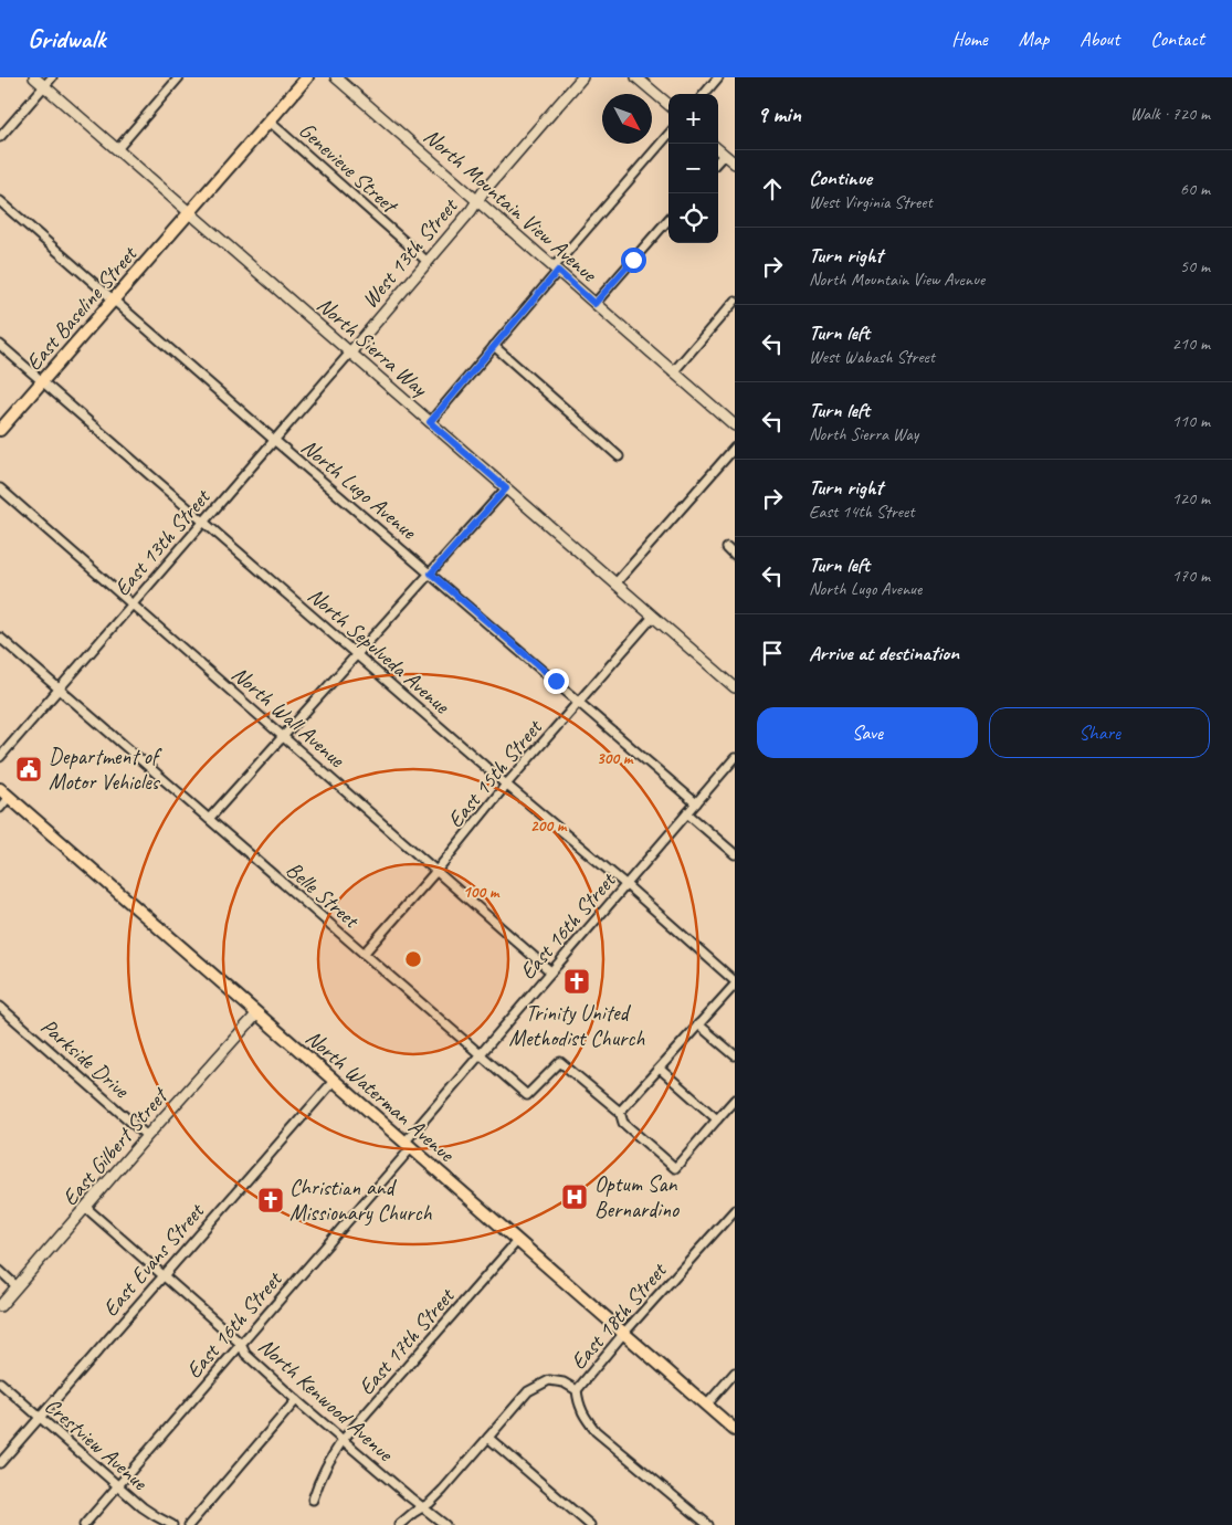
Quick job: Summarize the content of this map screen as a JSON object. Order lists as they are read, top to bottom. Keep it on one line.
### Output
{"streets":{"main road":["East Baseline Street","North Waterman Avenue"],"street":["Genevieve Street","North Mountain View Avenue","West 13th Street","North Sierra Way","North Lugo Avenue","East 13th Street","North Sepulveda Avenue","North Wall Avenue","East 15th Street","Belle Street","East 16th Street","Parkside Drive","East Gilbert Street","East Evans Street","East 18th Street","East 17th Street","North Kenwood Avenue","Crestview Avenue"]},"crossings":[["Genevieve Street","West 13th Street"],["Genevieve Street","East Baseline Street"],["North Mountain View Avenue","West 13th Street"],["West 13th Street","North Sierra Way"],["West 13th Street","East 13th Street"],["East Baseline Street","North Sierra Way"],["East Baseline Street","North Lugo Avenue"],["East Baseline Street","North Sepulveda Avenue"],["North Sierra Way","East 13th Street"],["North Sierra Way","East 15th Street"],["North Lugo Avenue","East 13th Street"],["North Lugo Avenue","East 15th Street"],["North Lugo Avenue","East 16th Street"],["East 13th Street","North Sepulveda Avenue"],["East 13th Street","North Wall Avenue"],["East 13th Street","Belle Street"],["North Sepulveda Avenue","East 15th Street"],["North Sepulveda Avenue","East 16th Street"],["North Wall Avenue","East 15th Street"],["North Wall Avenue","East 16th Street"],["East 15th Street","Belle Street"],["Belle Street","East 16th Street"],["East 16th Street","North Waterman Avenue"],["East 16th Street","North Kenwood Avenue"],["East 16th Street","Crestview Avenue"],["Parkside Drive","East Gilbert Street"],["North Waterman Avenue","East Gilbert Street"],["North Waterman Avenue","East Evans Street"],["North Waterman Avenue","East 18th Street"],["North Waterman Avenue","East 17th Street"],["East Gilbert Street","North Kenwood Avenue"],["East Evans Street","North Kenwood Avenue"],["East Evans Street","Crestview Avenue"],["East 18th Street","North Kenwood Avenue"],["East 17th Street","North Kenwood Avenue"]],"places":{"public building":["Department of Motor Vehicles"],"church":["Trinity United Methodist Church","Christian and Missionary Church"],"hospital":["Optum San Bernardino"]},"north":"bottom right","page":{"header":"Gridwalk","nav":["Home","Map","About","Contact"],"heading":["9 min","Walk · 720 m"],"map_buttons":["+","−"],"list":[["Continue","West Virginia Street","60 m"],["Turn right","North Mountain View Avenue","50 m"],["Turn left","West Wabash Street","210 m"],["Turn left","North Sierra Way","110 m"],["Turn right","East 14th Street","120 m"],["Turn left","North Lugo Avenue","170 m"],"Arrive at destination"],"buttons":["Save","Share"]},"rings":["300 m","200 m","100 m"]}
